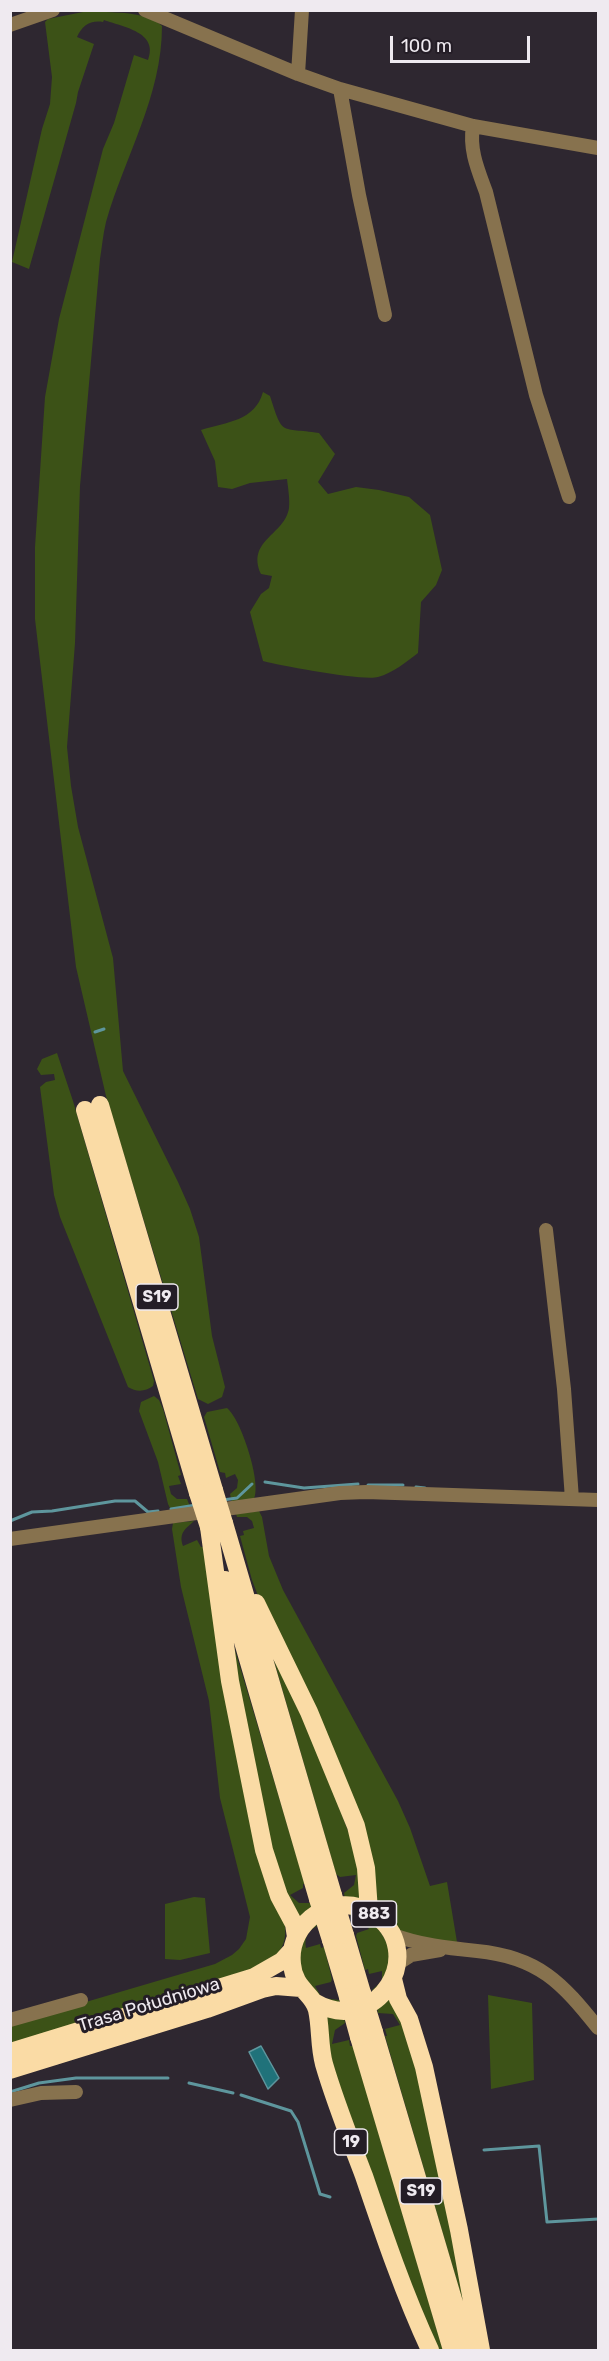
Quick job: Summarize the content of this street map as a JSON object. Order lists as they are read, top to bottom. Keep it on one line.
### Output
{"streets":{"highway":["S19","883","Trasa Południowa","19"]},"crossings":[["883","Trasa Południowa"],["883","19"],["Trasa Południowa","19"]],"scale_bar":"100 m"}
